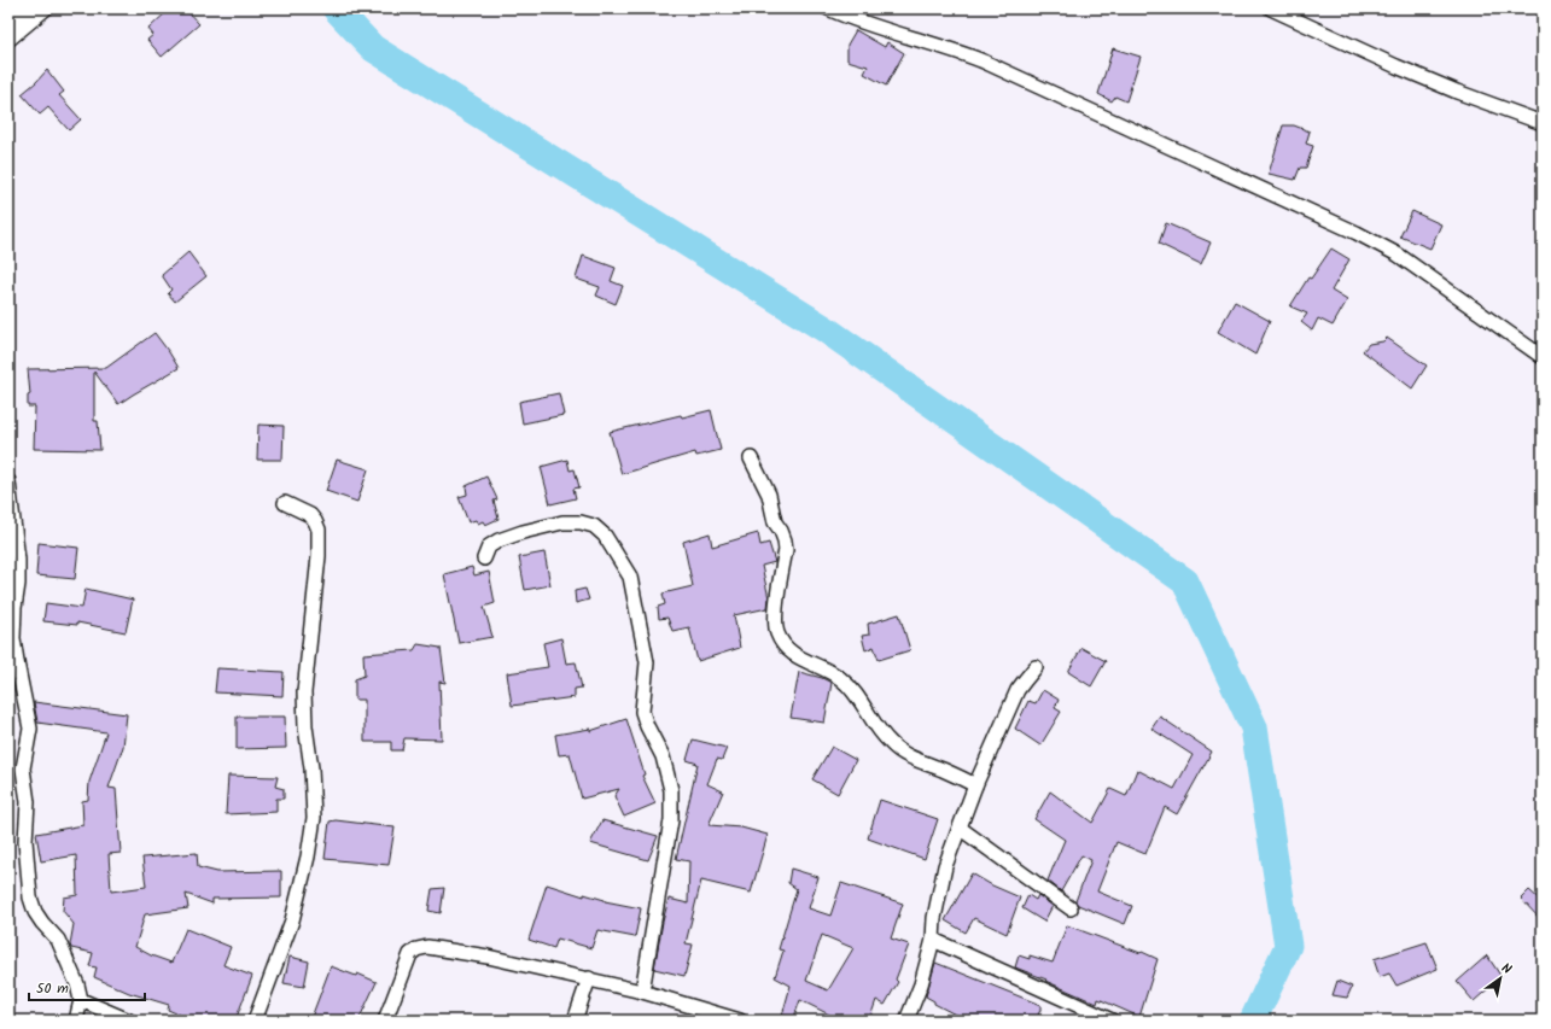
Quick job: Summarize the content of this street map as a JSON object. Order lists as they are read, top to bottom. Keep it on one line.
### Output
{"scale_bar":"50 m","north":"top right"}
